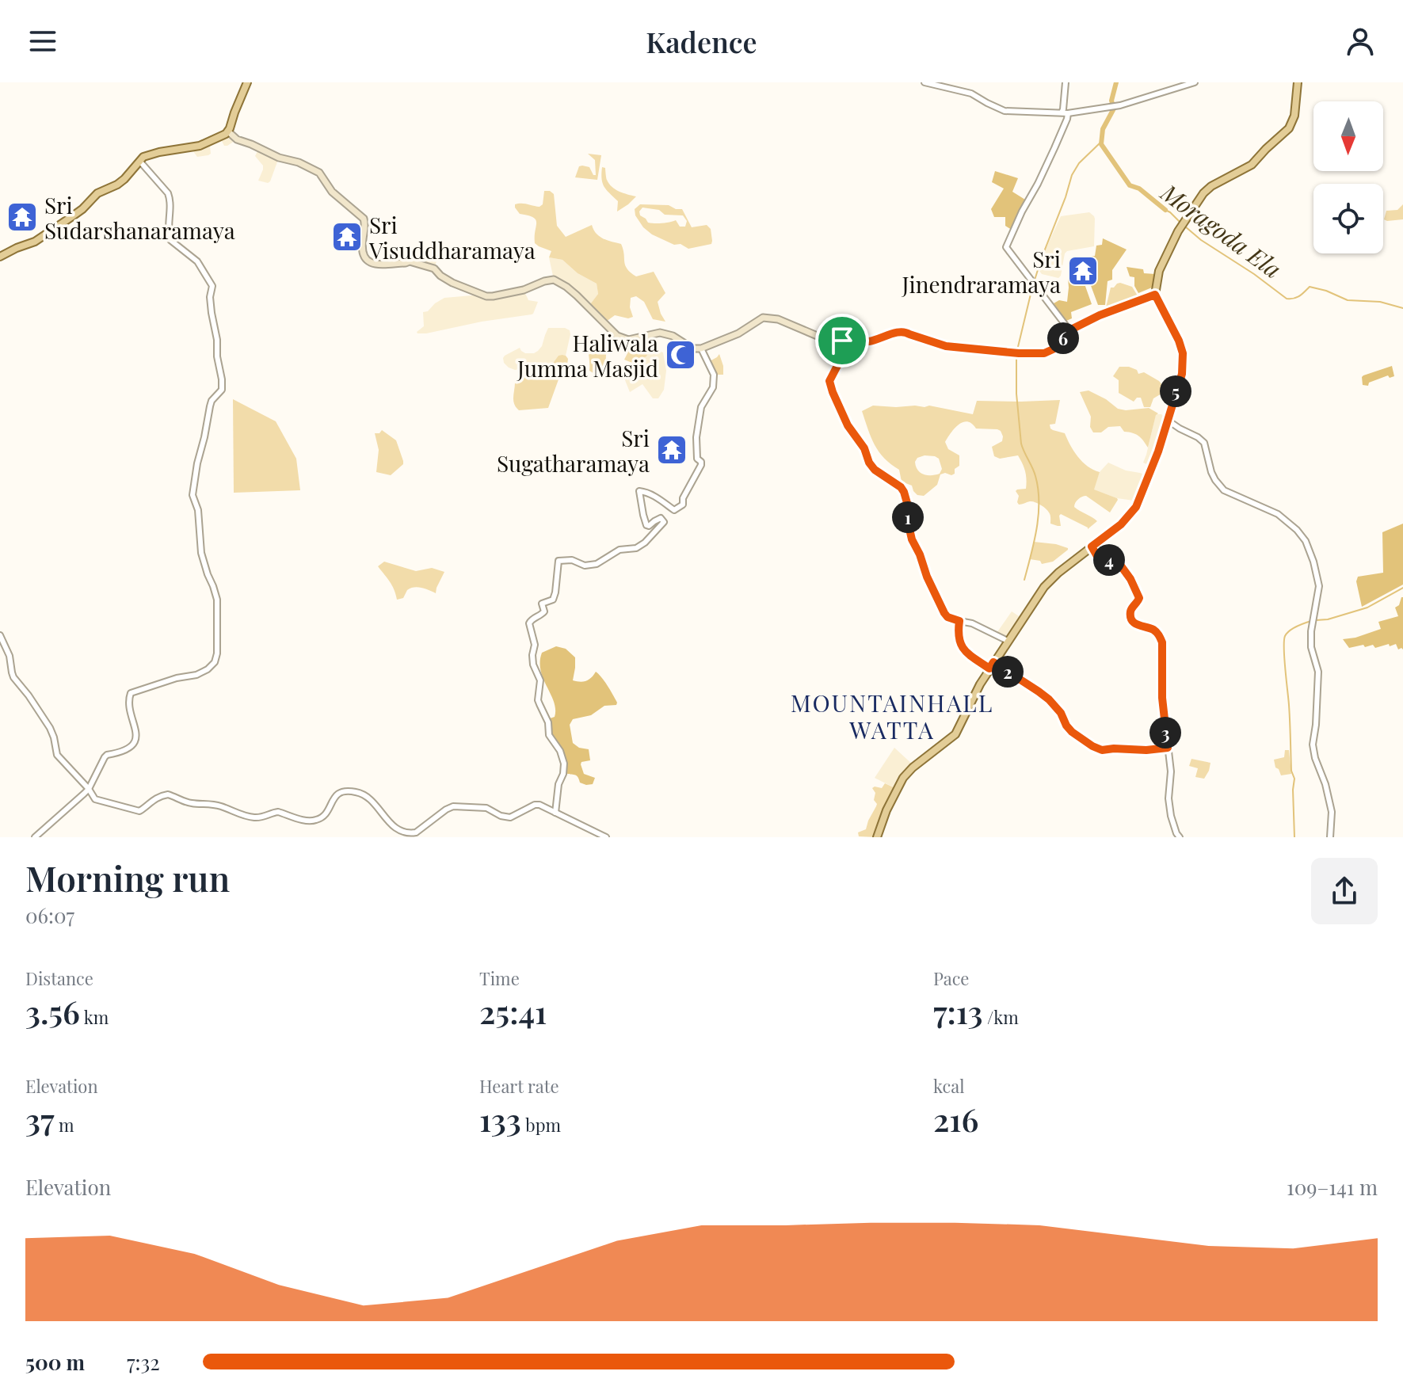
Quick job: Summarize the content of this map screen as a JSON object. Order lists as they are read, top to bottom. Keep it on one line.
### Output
{"districts":["MOUNTAINHALL WATTA"],"water":["Moragoda Ela"],"places":{"temple":["Sri Sudarshanaramaya","Sri Visuddharamaya","Sri Jinendraramaya","Sri Sugatharamaya"],"mosque":["Haliwala Jumma Masjid"]},"north":"bottom","page":{"header":"Kadence","pins":["6","5","1","4","2","3"],"heading":["Morning run","06:07"],"stats":[["Distance","3.56 km"],["Time","25:41"],["Pace","7:13 /km"],["Elevation","37 m"],["Heart rate","133 bpm"],["kcal","216"]],"chart":["Elevation","109–141 m"],"list":[{"name":"500 m","note":"7:32"}]}}
